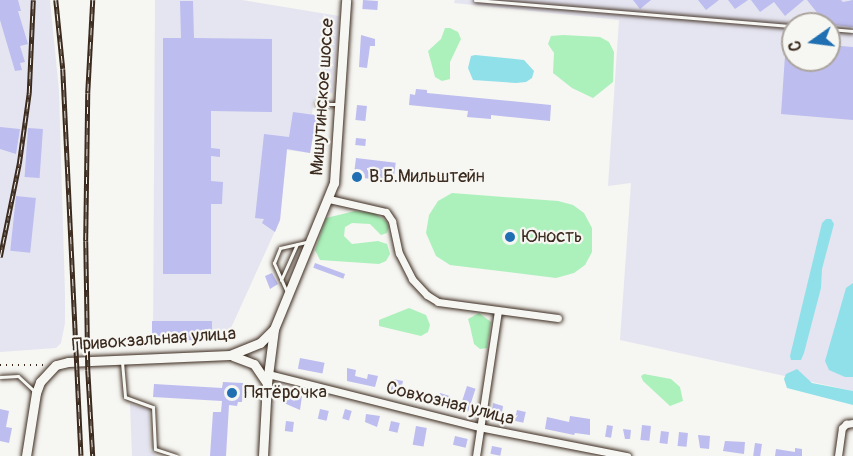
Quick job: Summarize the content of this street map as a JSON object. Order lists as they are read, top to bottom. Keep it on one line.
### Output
{"streets":{"main road":["Мишутинское шоссе","Привокзальная улица"],"street":["Совхозная улица"]},"crossings":[["Мишутинское шоссе","Привокзальная улица"]],"places":["В.Б.Мильштейн","Юность","Пятёрочка"],"north":"left"}
